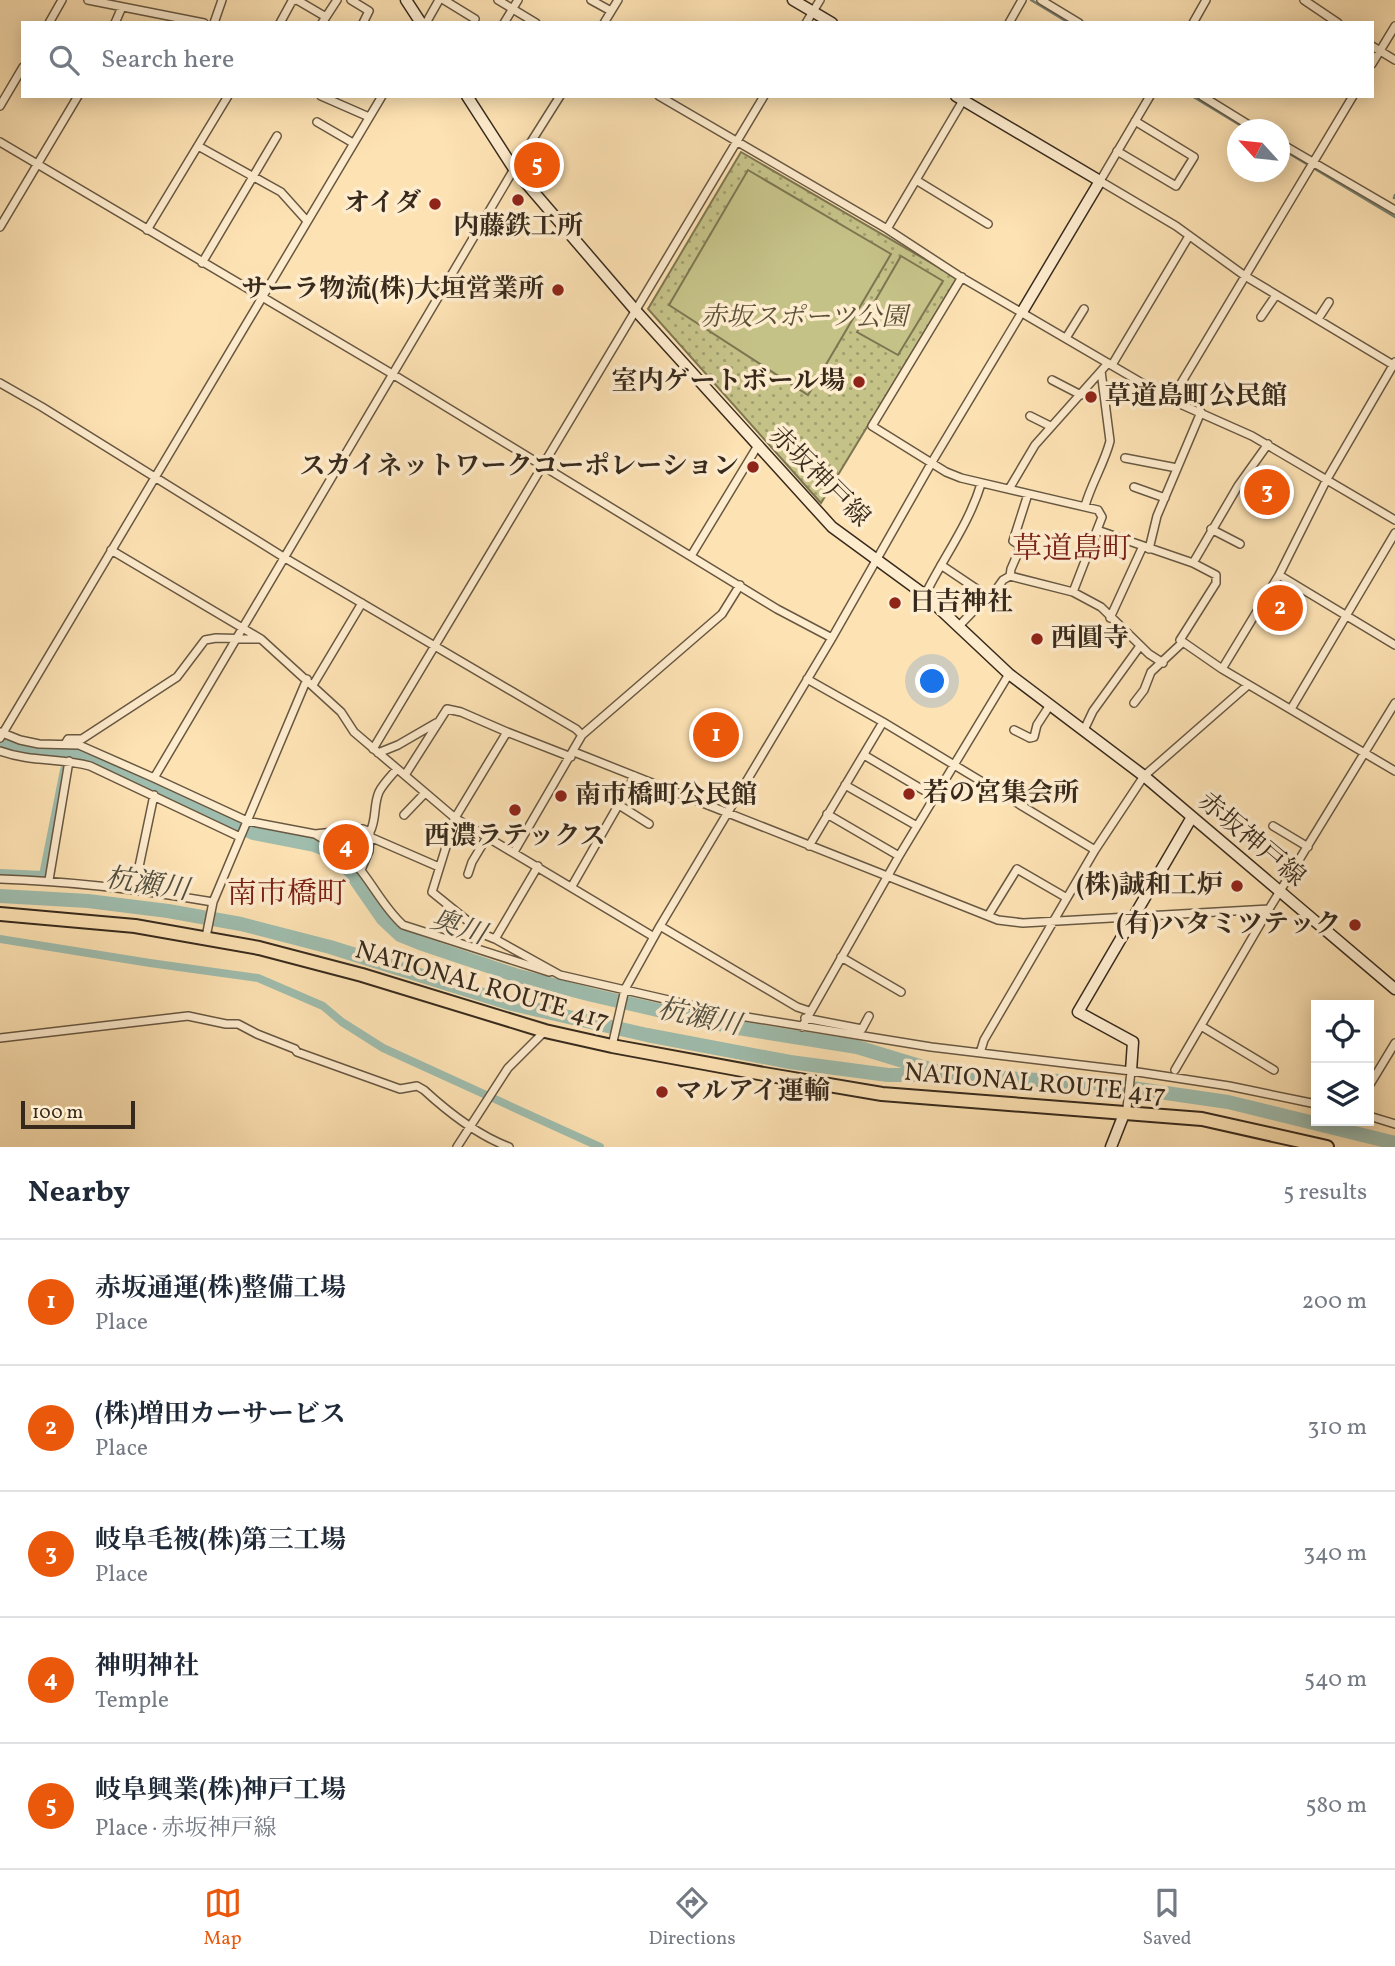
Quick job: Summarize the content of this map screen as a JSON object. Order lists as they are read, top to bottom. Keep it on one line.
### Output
{"streets":{"highway":["NATIONAL ROUTE 417"],"main road":["赤坂神戸線"]},"districts":["草道島町","南市橋町"],"water":["杭瀬川","奥川"],"parks":["赤坂スポーツ公園"],"places":["内藤鉄工所","オイダ","サーラ物流(株)大垣営業所","室内ゲートボール場","草道島町公民館","スカイネットワークコーポレーション","日吉神社","西圓寺","若の宮集会所","南市橋町公民館","西濃ラテックス","(株)誠和工炉","(有)ハタミツテック","マルアイ運輸"],"scale_bar":"100 m","north":"top left","page":{"search":"Search here","pins":["5","3","2","1","4"],"scale":"100 m","heading":["Nearby","5 results"],"list":[{"mark":"1","name":"赤坂通運(株)整備工場","note":"Place","value":"200 m"},{"mark":"2","name":"(株)増田カーサービス","note":"Place","value":"310 m"},{"mark":"3","name":"岐阜毛被(株)第三工場","note":"Place","value":"340 m"},{"mark":"4","name":"神明神社","note":"Temple","value":"540 m"},{"mark":"5","name":"岐阜興業(株)神戸工場","note":"Place · 赤坂神戸線","value":"580 m"}],"nav":["Map","Directions","Saved"]}}
